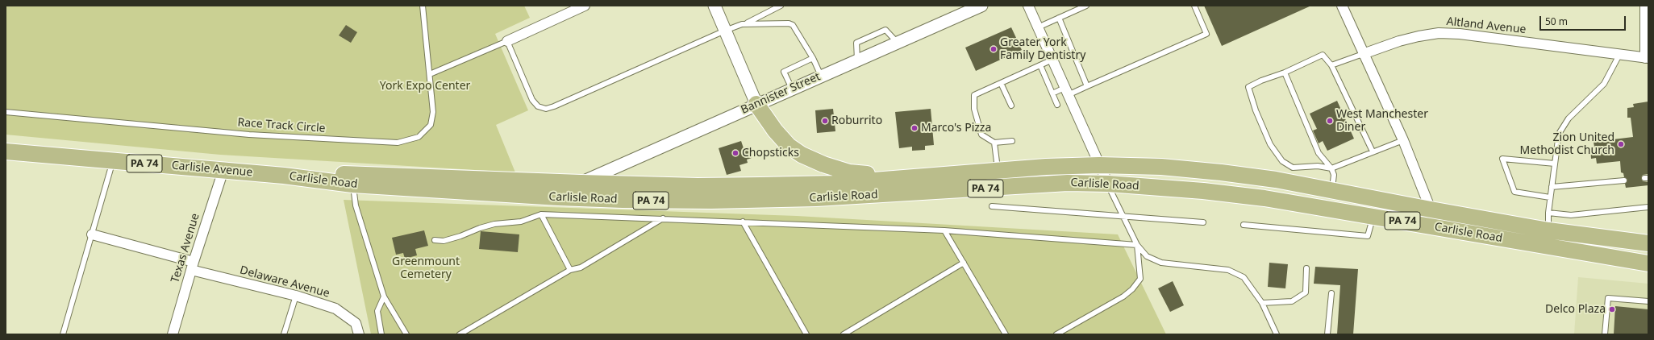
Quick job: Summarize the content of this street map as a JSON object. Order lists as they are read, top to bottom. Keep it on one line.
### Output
{"streets":{"main road":["PA 74","Carlisle Avenue","Carlisle Road"],"street":["Altland Avenue","Bannister Street","Texas Avenue","Delaware Avenue"],"lane":["Race Track Circle"]},"crossings":[["Bannister Street","Carlisle Road"],["Carlisle Avenue","Carlisle Road"],["Carlisle Avenue","Texas Avenue"],["Texas Avenue","Delaware Avenue"]],"parks":["York Expo Center","Greenmount Cemetery"],"places":["Greater York Family Dentistry","Roburrito","West Manchester Diner","Marco's Pizza","Zion United Methodist Church","Chopsticks","Delco Plaza"],"scale_bar":"50 m"}
